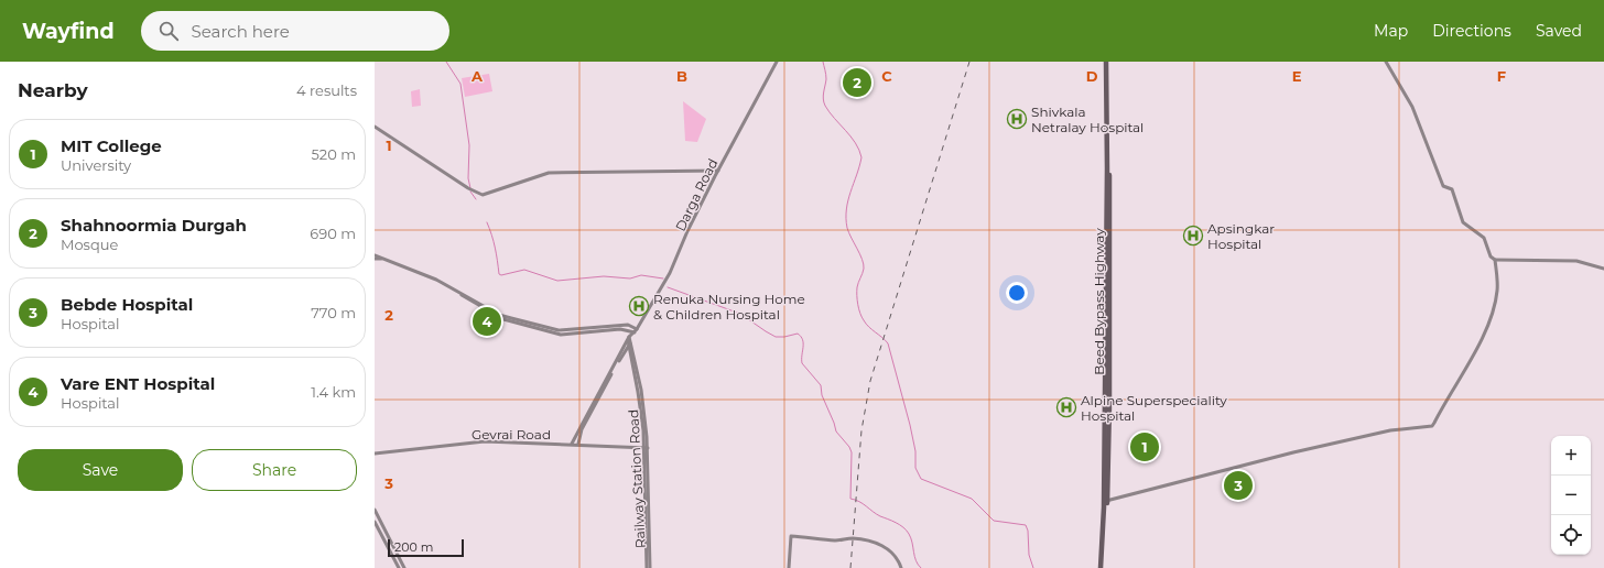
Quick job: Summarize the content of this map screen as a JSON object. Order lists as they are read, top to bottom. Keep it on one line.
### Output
{"streets":{"highway":["Beed Bypass Highway"],"street":["Darga Road","Gevrai Road","Railway Station Road"]},"crossings":[["Darga Road","Gevrai Road"],["Darga Road","Railway Station Road"],["Gevrai Road","Railway Station Road"]],"places":{"hospital":["Shivkala Netralay Hospital","Apsingkar Hospital","Renuka Nursing Home & Children Hospital","Alpine Superspeciality Hospital"]},"scale_bar":"200 m","page":{"header":"Wayfind","search":"Search here","nav":["Map","Directions","Saved"],"heading":["Nearby","4 results"],"pins":["2","4","1","3"],"list":[{"mark":"1","name":"MIT College","note":"University","value":"520 m"},{"mark":"2","name":"Shahnoormia Durgah","note":"Mosque","value":"690 m"},{"mark":"3","name":"Bebde Hospital","note":"Hospital","value":"770 m"},{"mark":"4","name":"Vare ENT Hospital","note":"Hospital","value":"1.4 km"}],"buttons":["Save","Share"],"map_buttons":["+","−"],"scale":"200 m"},"grid":{"columns":["A","B","C","D","E","F"],"rows":["1","2","3"]}}
